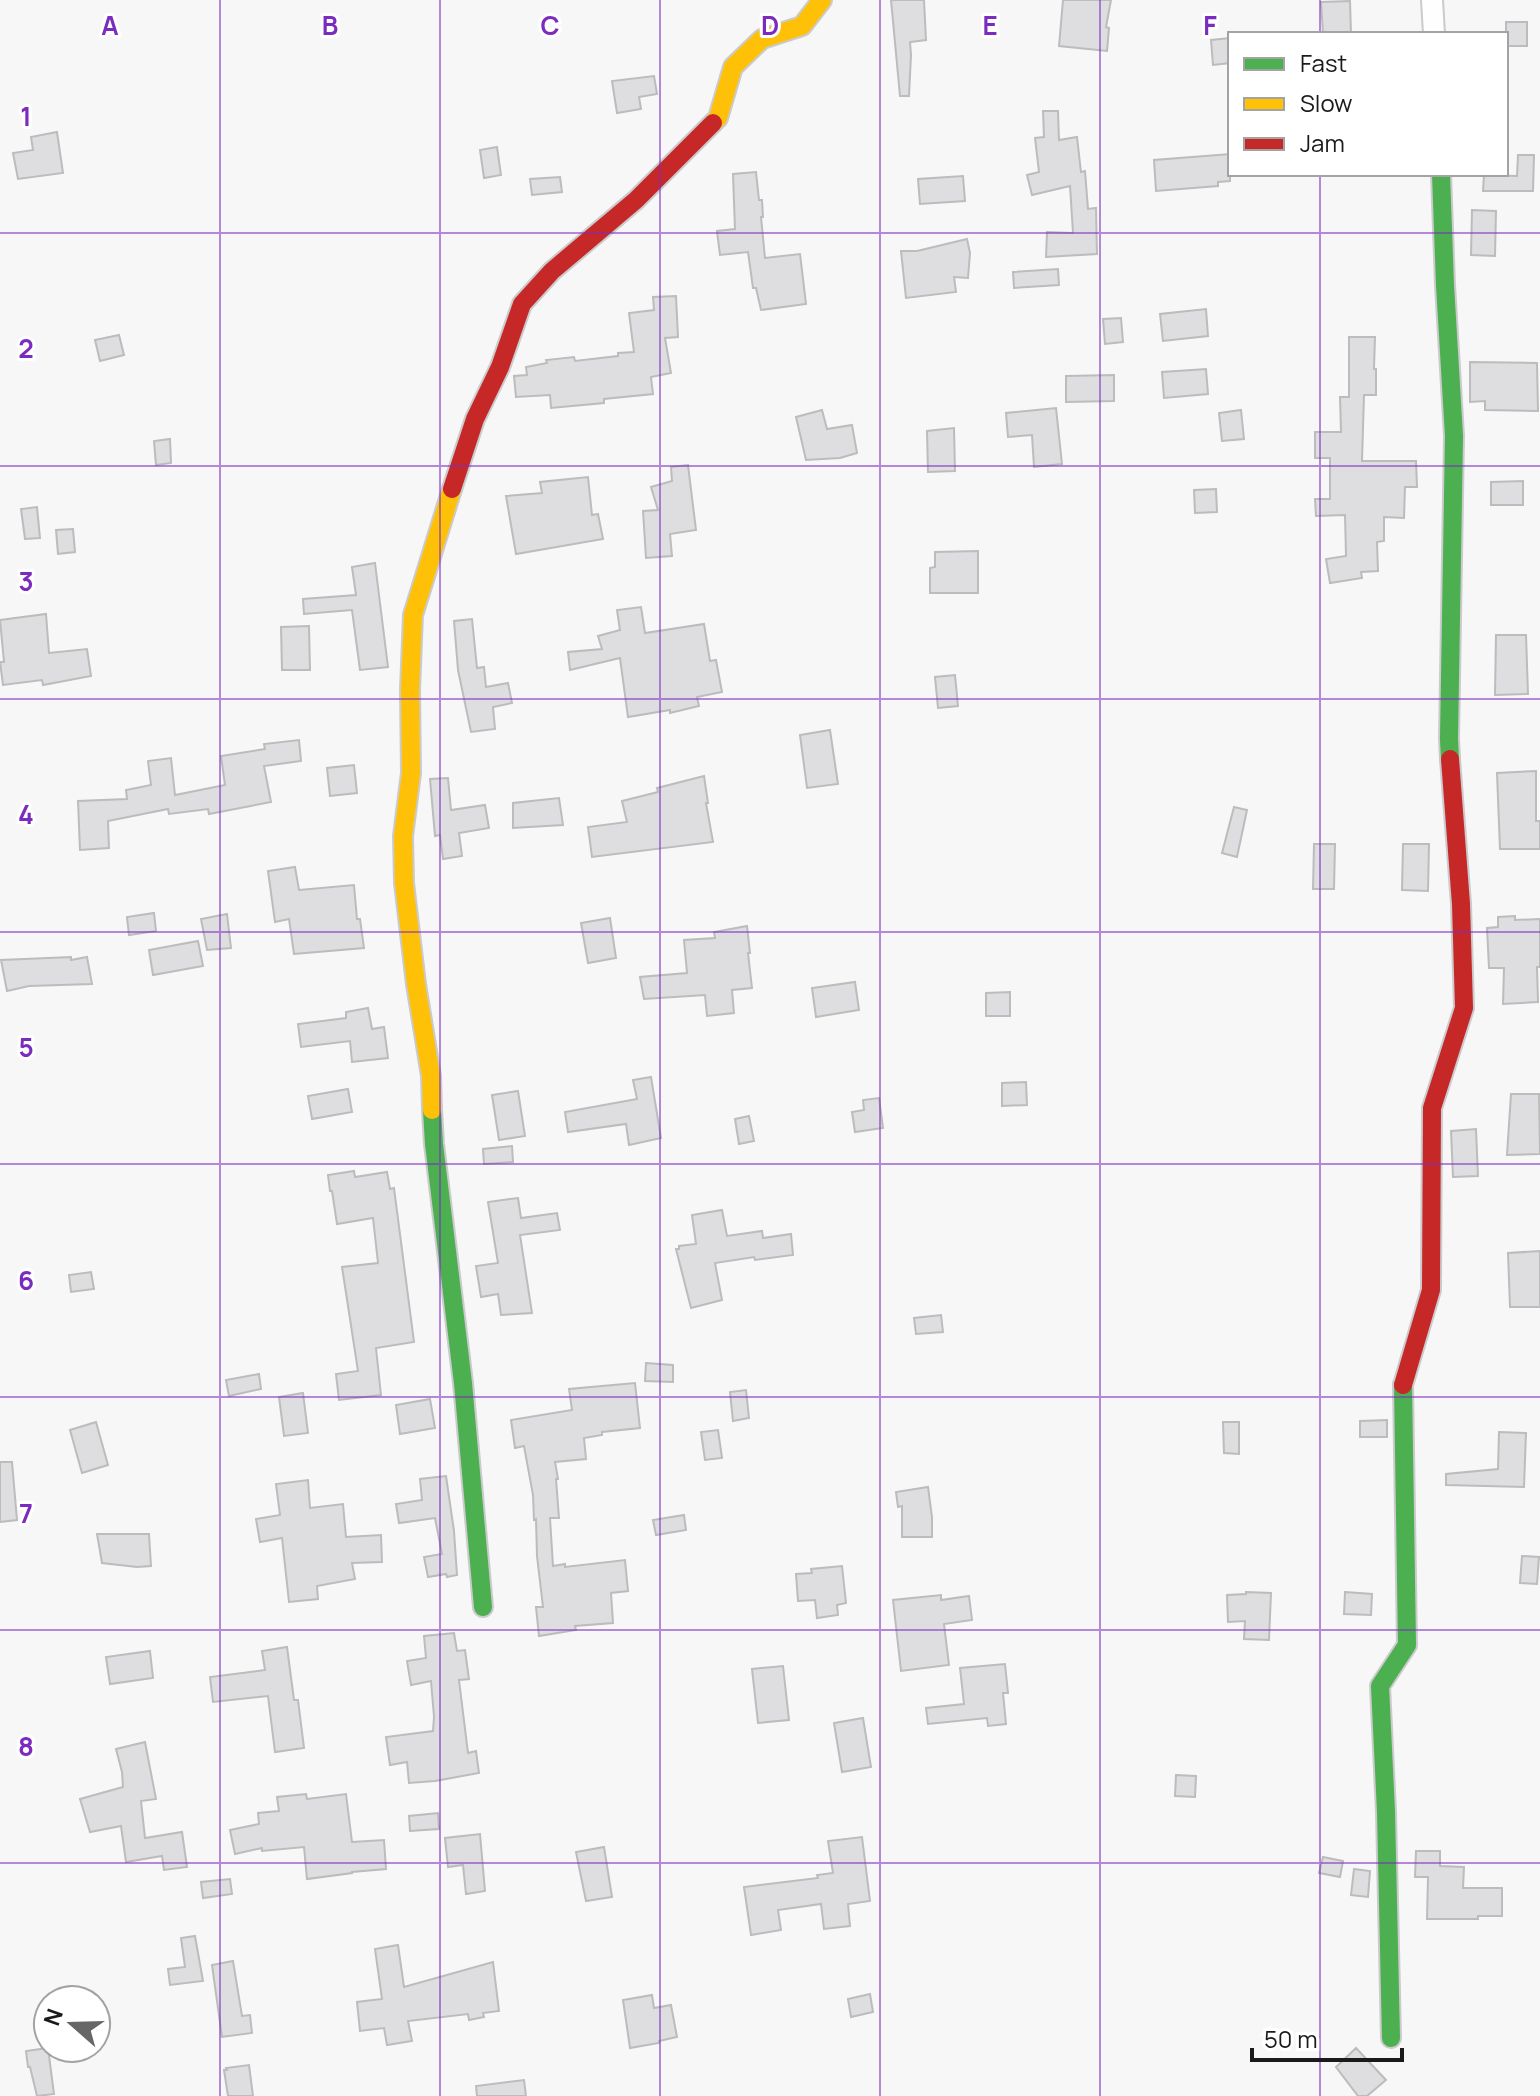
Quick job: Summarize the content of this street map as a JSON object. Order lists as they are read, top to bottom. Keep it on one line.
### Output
{"legend":["Fast","Slow","Jam"],"scale_bar":"50 m","north":"left","grid":{"columns":["A","B","C","D","E","F"],"rows":["1","2","3","4","5","6","7","8"]}}
